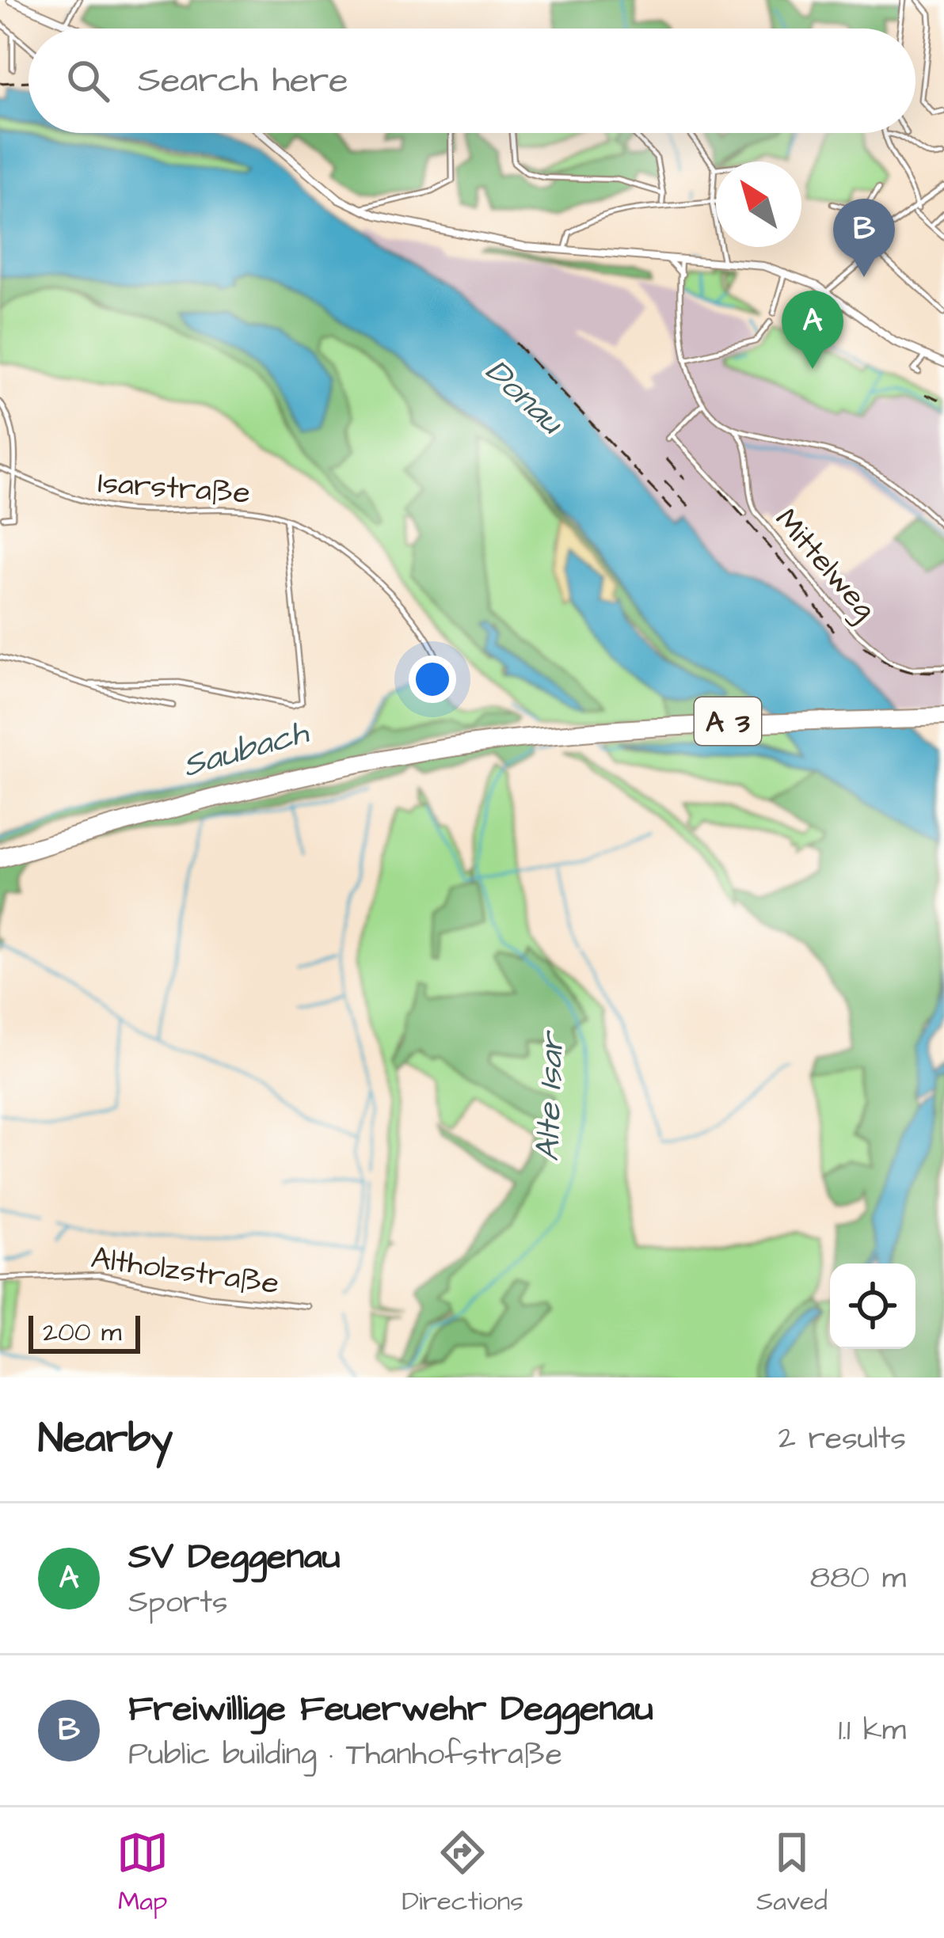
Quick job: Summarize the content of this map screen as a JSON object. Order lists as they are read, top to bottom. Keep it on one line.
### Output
{"streets":{"highway":["A 3"],"street":["Isarstraße","Mittelweg","Altholzstraße"]},"water":["Donau","Saubach","Alte Isar"],"scale_bar":"200 m","north":"top left","page":{"search":"Search here","pins":["B","A"],"scale":"200 m","heading":["Nearby","2 results"],"list":[{"mark":"A","name":"SV Deggenau","note":"Sports","value":"880 m"},{"mark":"B","name":"Freiwillige Feuerwehr Deggenau","note":"Public building · Thanhofstraße","value":"1.1 km"}],"nav":["Map","Directions","Saved"]}}
